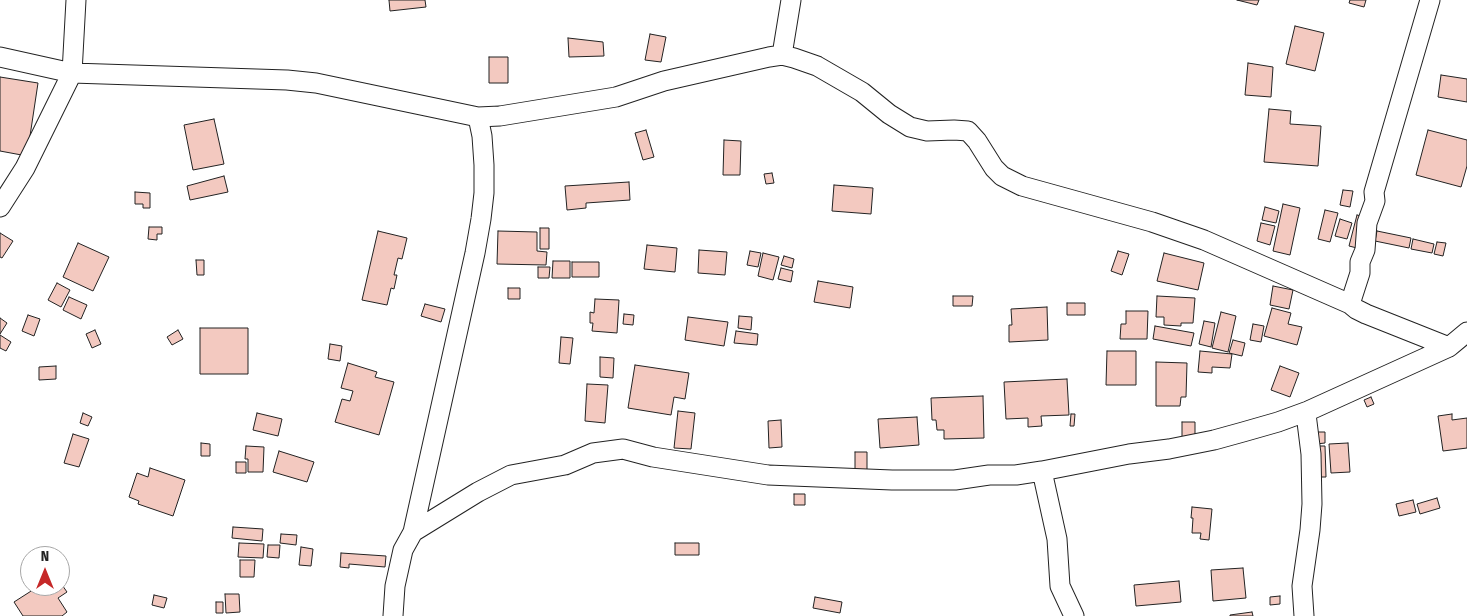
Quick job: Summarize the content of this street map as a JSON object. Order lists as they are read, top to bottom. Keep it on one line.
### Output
{"north":"top"}
